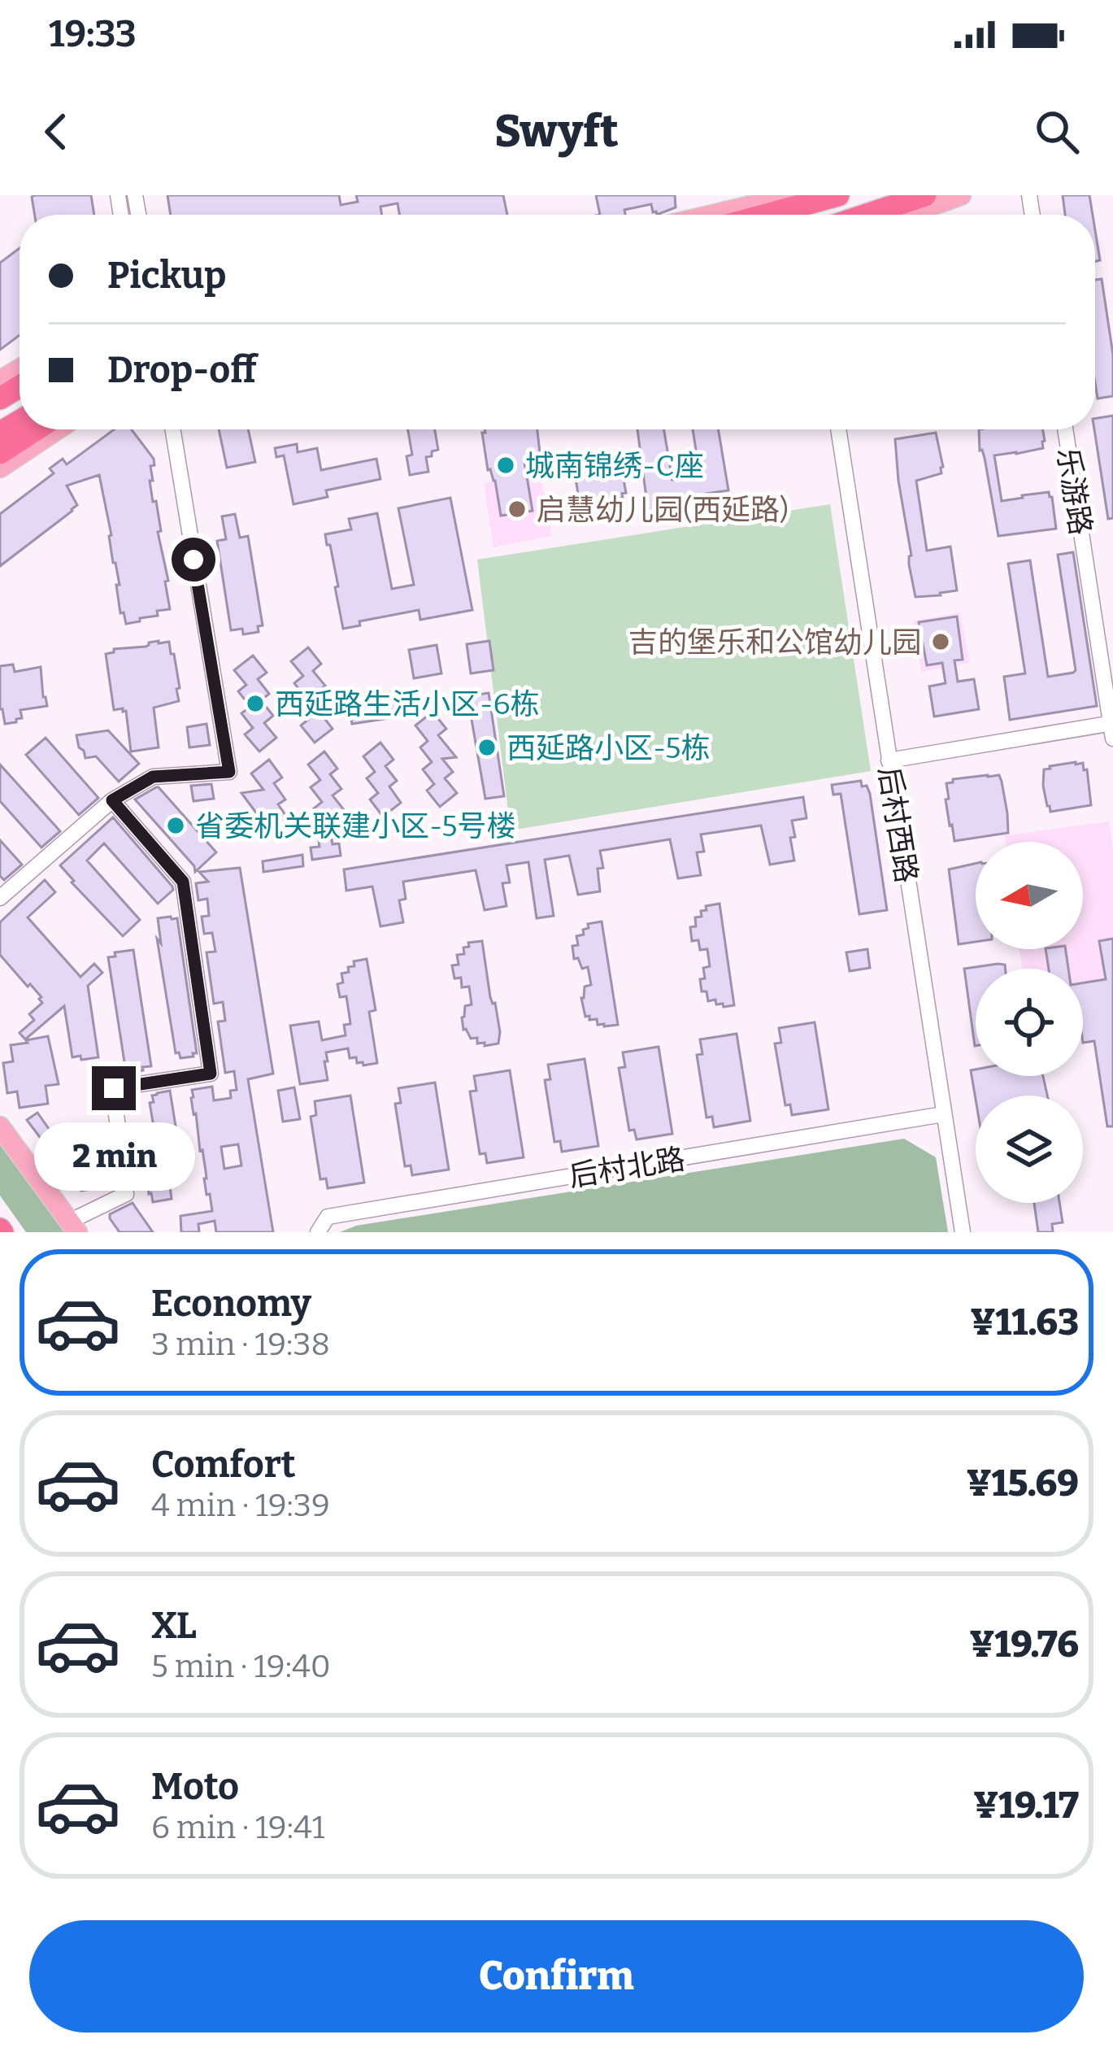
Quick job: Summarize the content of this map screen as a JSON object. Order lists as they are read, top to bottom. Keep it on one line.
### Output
{"streets":{"street":["乐游路","后村西路","后村北路"]},"crossings":[["后村西路","后村北路"]],"places":["城南锦绣-C座","启慧幼儿园(西延路)","吉的堡乐和公馆幼儿园","西延路生活小区-6栋","西延路小区-5栋","省委机关联建小区-5号楼"],"north":"left","page":{"status":"19:33","header":"Swyft","banner":["Pickup","Drop-off"],"bubble":"2 min","list":[{"name":"Economy","note":"3 min · 19:38","value":"¥11.63"},{"name":"Comfort","note":"4 min · 19:39","value":"¥15.69"},{"name":"XL","note":"5 min · 19:40","value":"¥19.76"},{"name":"Moto","note":"6 min · 19:41","value":"¥19.17"}],"buttons":"Confirm"}}
